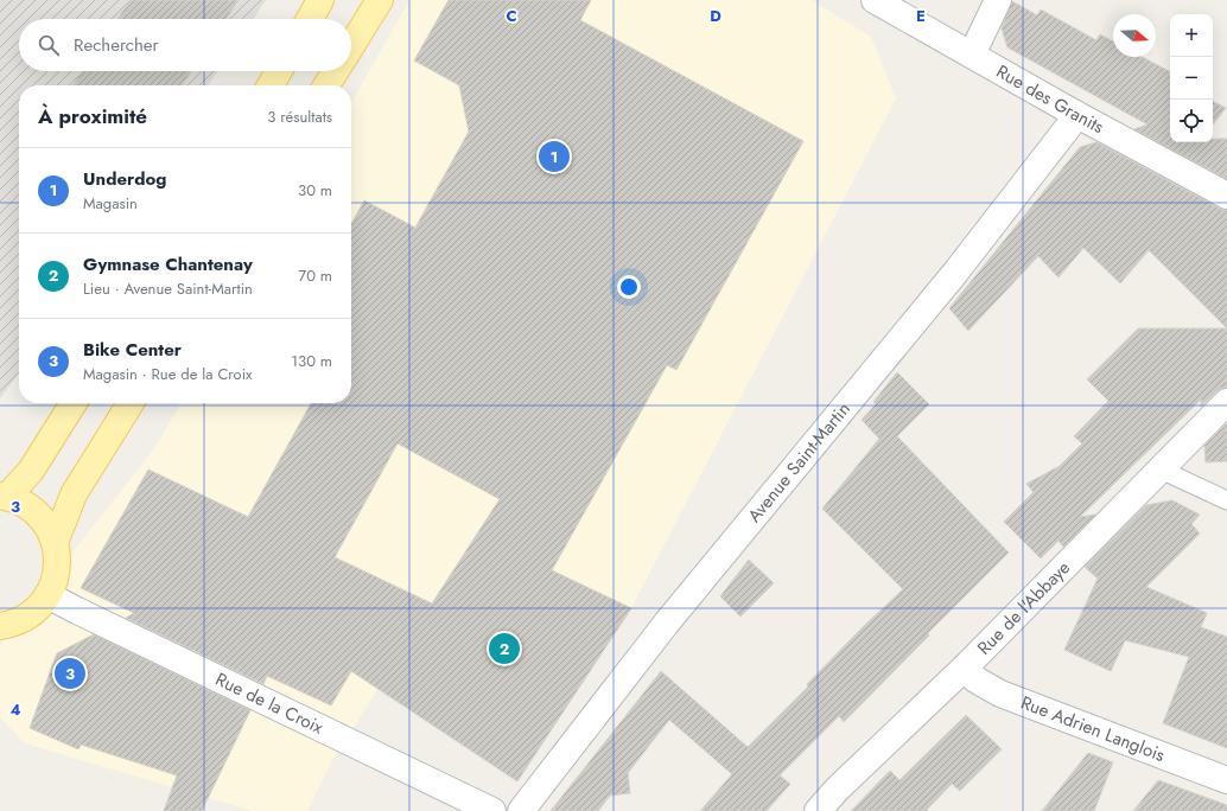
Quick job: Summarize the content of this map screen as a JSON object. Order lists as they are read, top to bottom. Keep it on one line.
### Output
{"streets":{"street":["Rue des Granits","Avenue Saint-Martin","Rue de l'Abbaye","Rue de la Croix","Rue Adrien Langlois"]},"crossings":[["Rue des Granits","Avenue Saint-Martin"],["Rue de l'Abbaye","Rue Adrien Langlois"]],"north":"right","page":{"map_buttons":["+","−"],"search":"Rechercher","heading":["À proximité","3 résultats"],"pins":["1","2","3"],"list":[{"mark":"1","name":"Underdog","note":"Magasin","value":"30 m"},{"mark":"2","name":"Gymnase Chantenay","note":"Lieu · Avenue Saint-Martin","value":"70 m"},{"mark":"3","name":"Bike Center","note":"Magasin · Rue de la Croix","value":"130 m"}]},"grid":{"columns":["C","D","E"],"rows":["3","4"]}}
